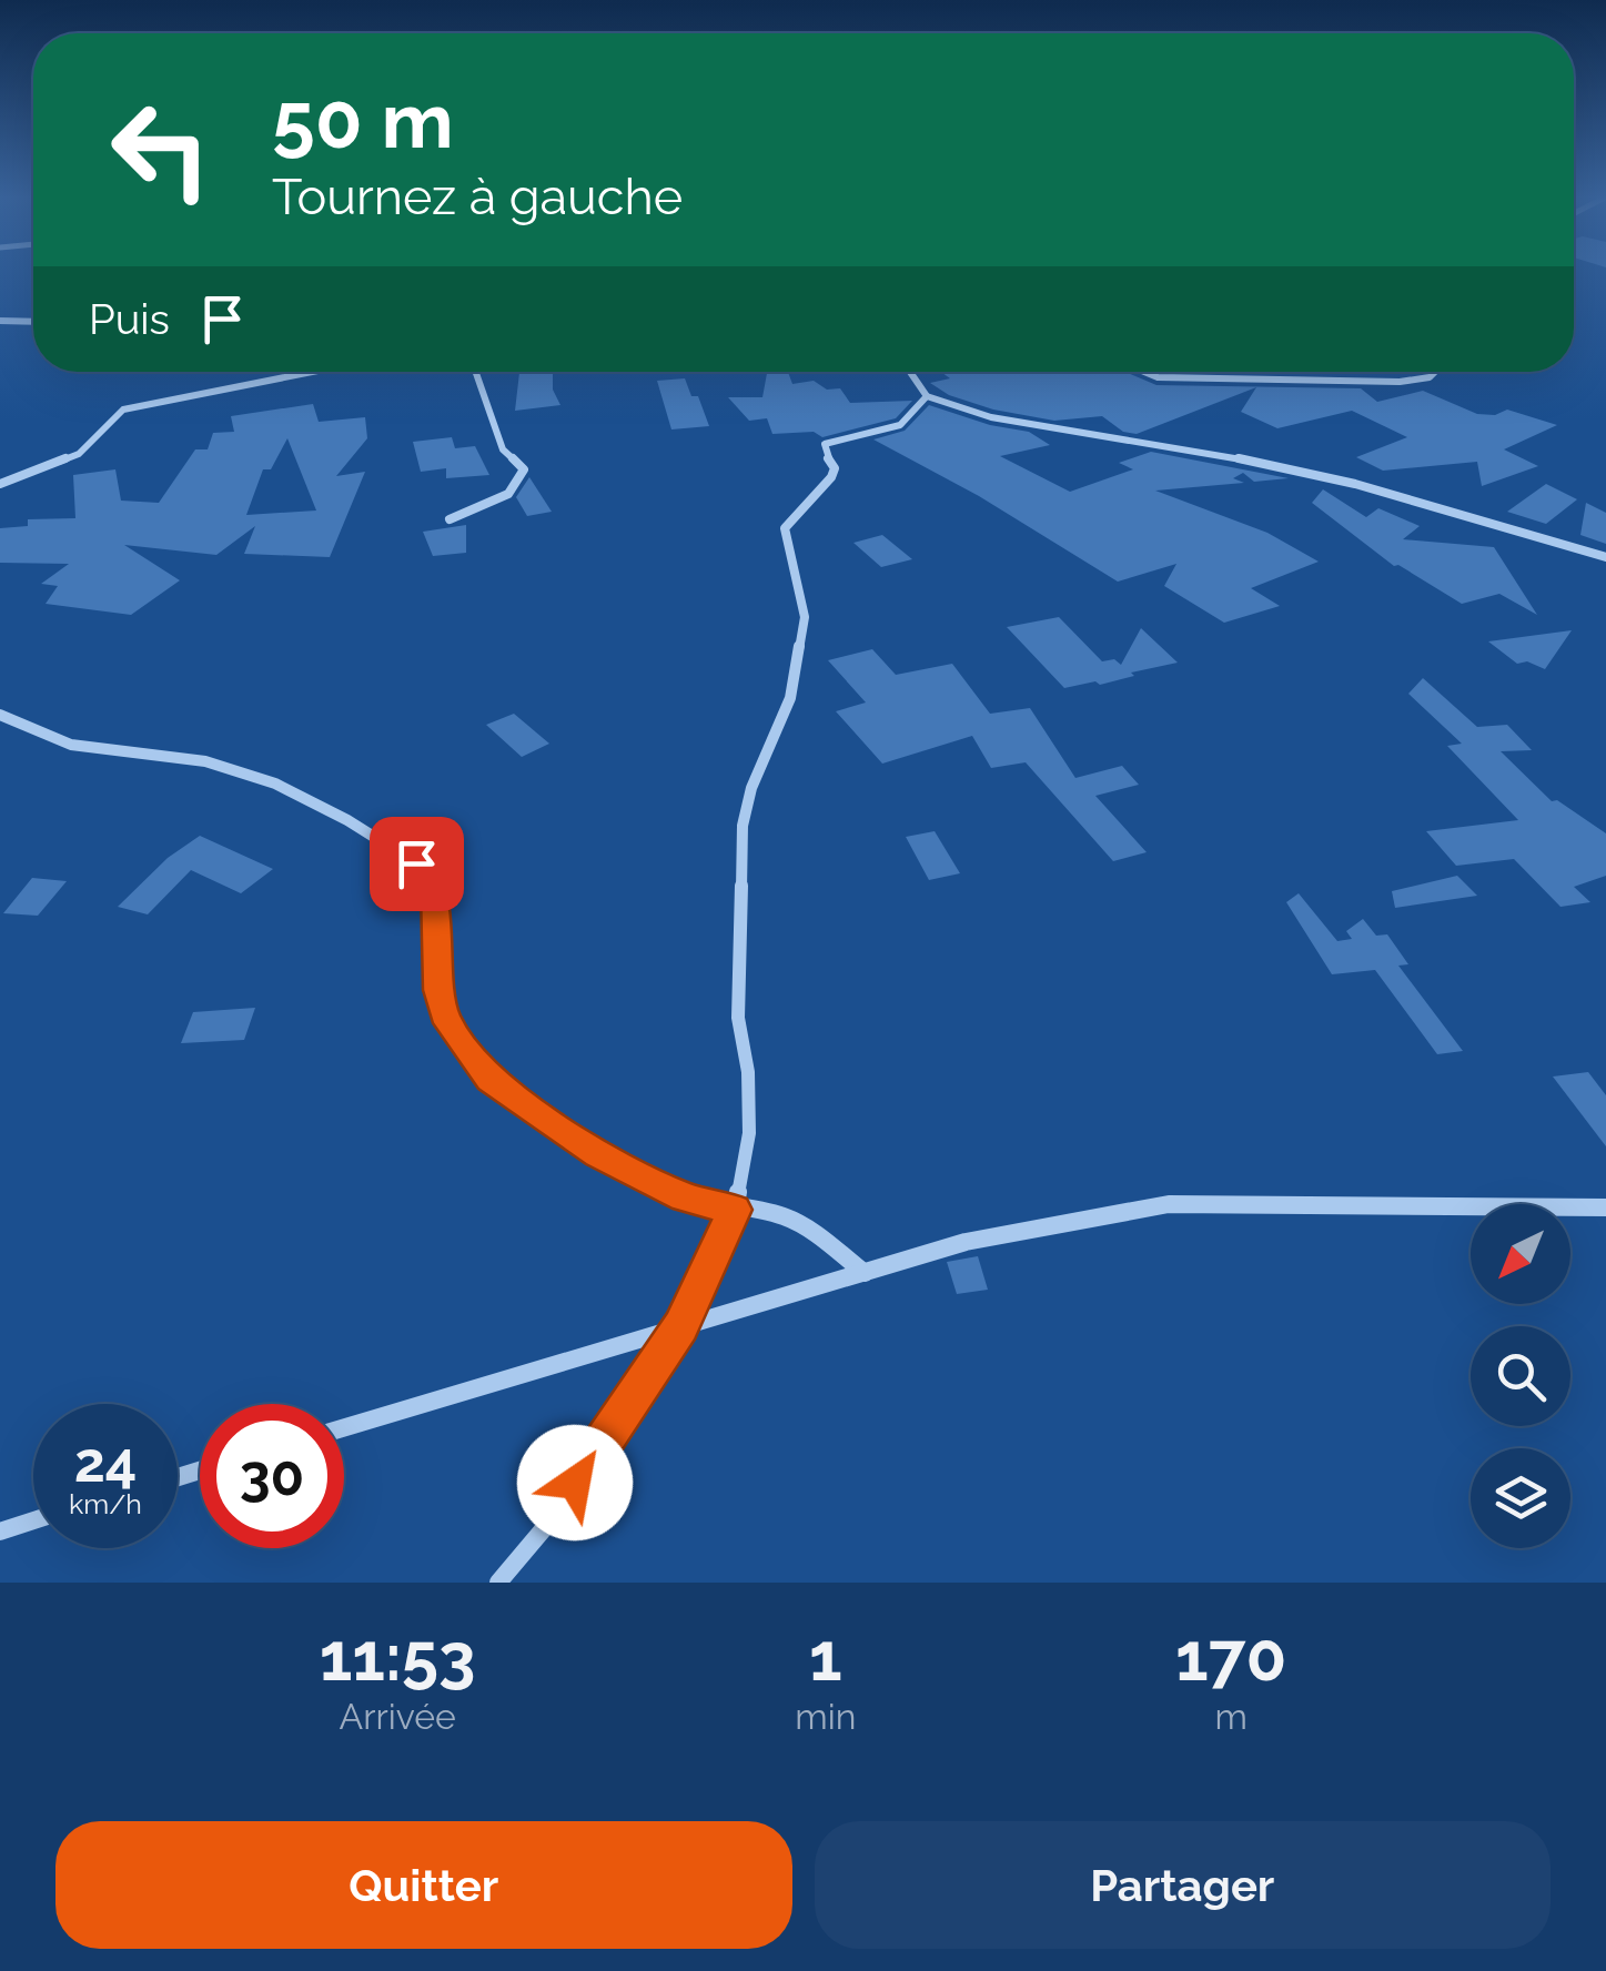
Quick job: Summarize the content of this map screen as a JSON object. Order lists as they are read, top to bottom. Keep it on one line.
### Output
{"north":"bottom left","page":{"turn":["50 m","Tournez à gauche"],"then":"Puis","speed":"24 km/h","limit":"30","eta":["11:53","Arrivée","1","min","170","m"],"buttons":["Quitter","Partager"]}}
